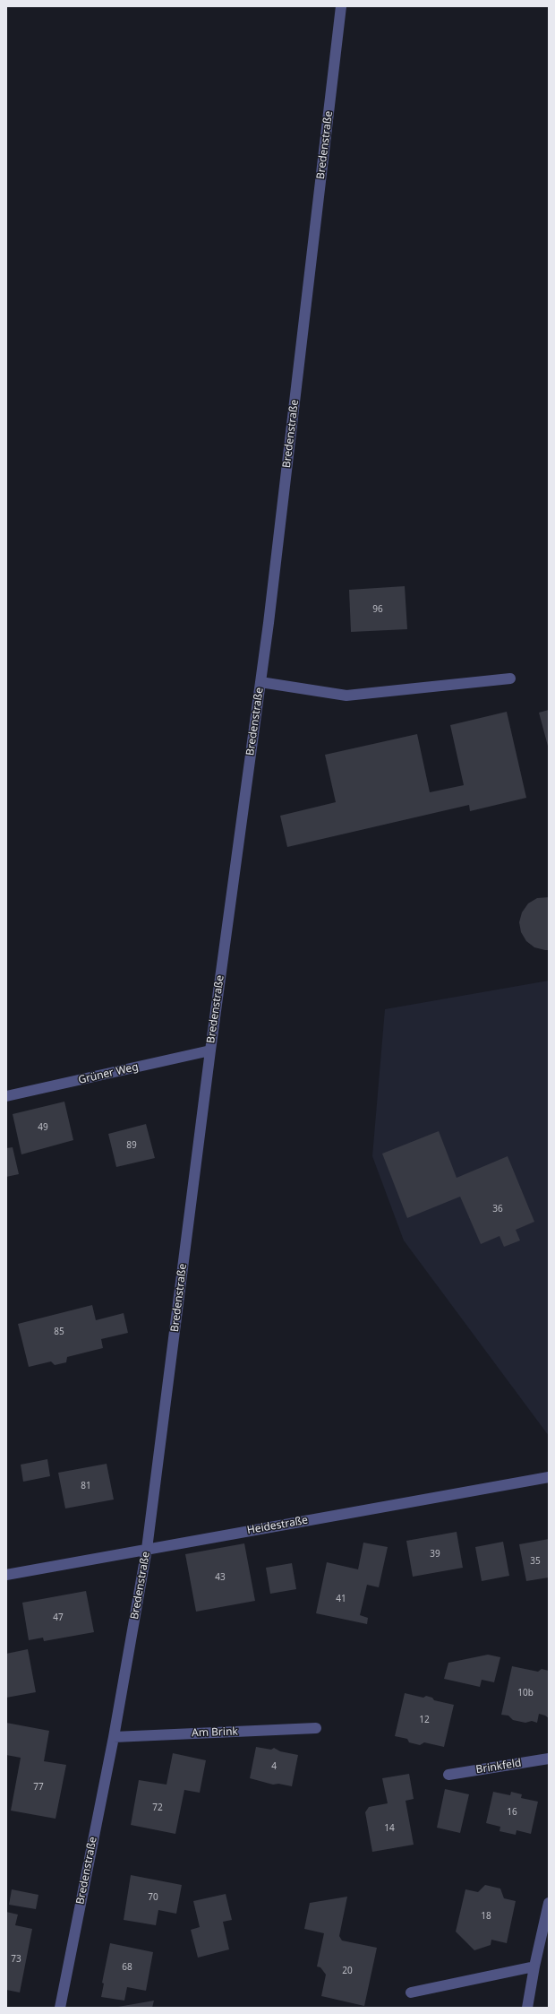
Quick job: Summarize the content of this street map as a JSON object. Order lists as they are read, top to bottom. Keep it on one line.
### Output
{"streets":{"street":["Bredenstraße","Grüner Weg","Heidestraße","Am Brink","Brinkfeld"]},"crossings":[["Bredenstraße","Grüner Weg"],["Bredenstraße","Heidestraße"],["Bredenstraße","Am Brink"]],"house_numbers":["96","49","89","36","85","81","39","35","43","41","47","10b","12","4","77","72","16","14","70","18","73","68","20"]}
